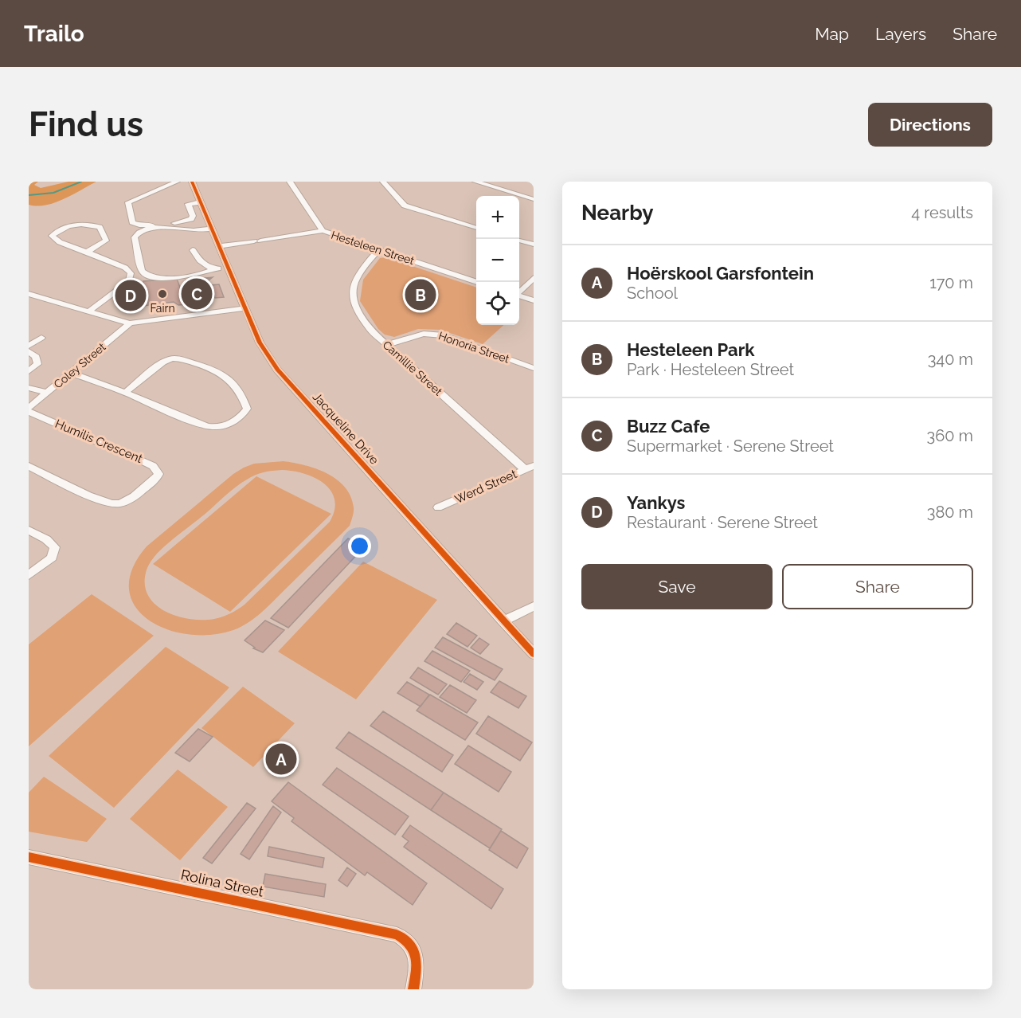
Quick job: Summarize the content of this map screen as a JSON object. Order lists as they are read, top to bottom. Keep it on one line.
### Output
{"streets":{"street":["Hesteleen Street","Honoria Street","Coley Street","Camillie Street","Jacqueline Drive","Humilis Crescent","Werd Street","Rolina Street"]},"crossings":[["Hesteleen Street","Camillie Street"],["Honoria Street","Camillie Street"],["Camillie Street","Werd Street"]],"places":["Fairn"],"page":{"header":"Trailo","nav":["Map","Layers","Share"],"buttons":["Directions",["Save","Share"]],"title":"Find us","heading":["Nearby","4 results"],"map_buttons":["+","−"],"list":[{"mark":"A","name":"Hoërskool Garsfontein","note":"School","value":"170 m"},{"mark":"B","name":"Hesteleen Park","note":"Park · Hesteleen Street","value":"340 m"},{"mark":"C","name":"Buzz Cafe","note":"Supermarket · Serene Street","value":"360 m"},{"mark":"D","name":"Yankys","note":"Restaurant · Serene Street","value":"380 m"}],"pins":["C","B","D","A"]}}
